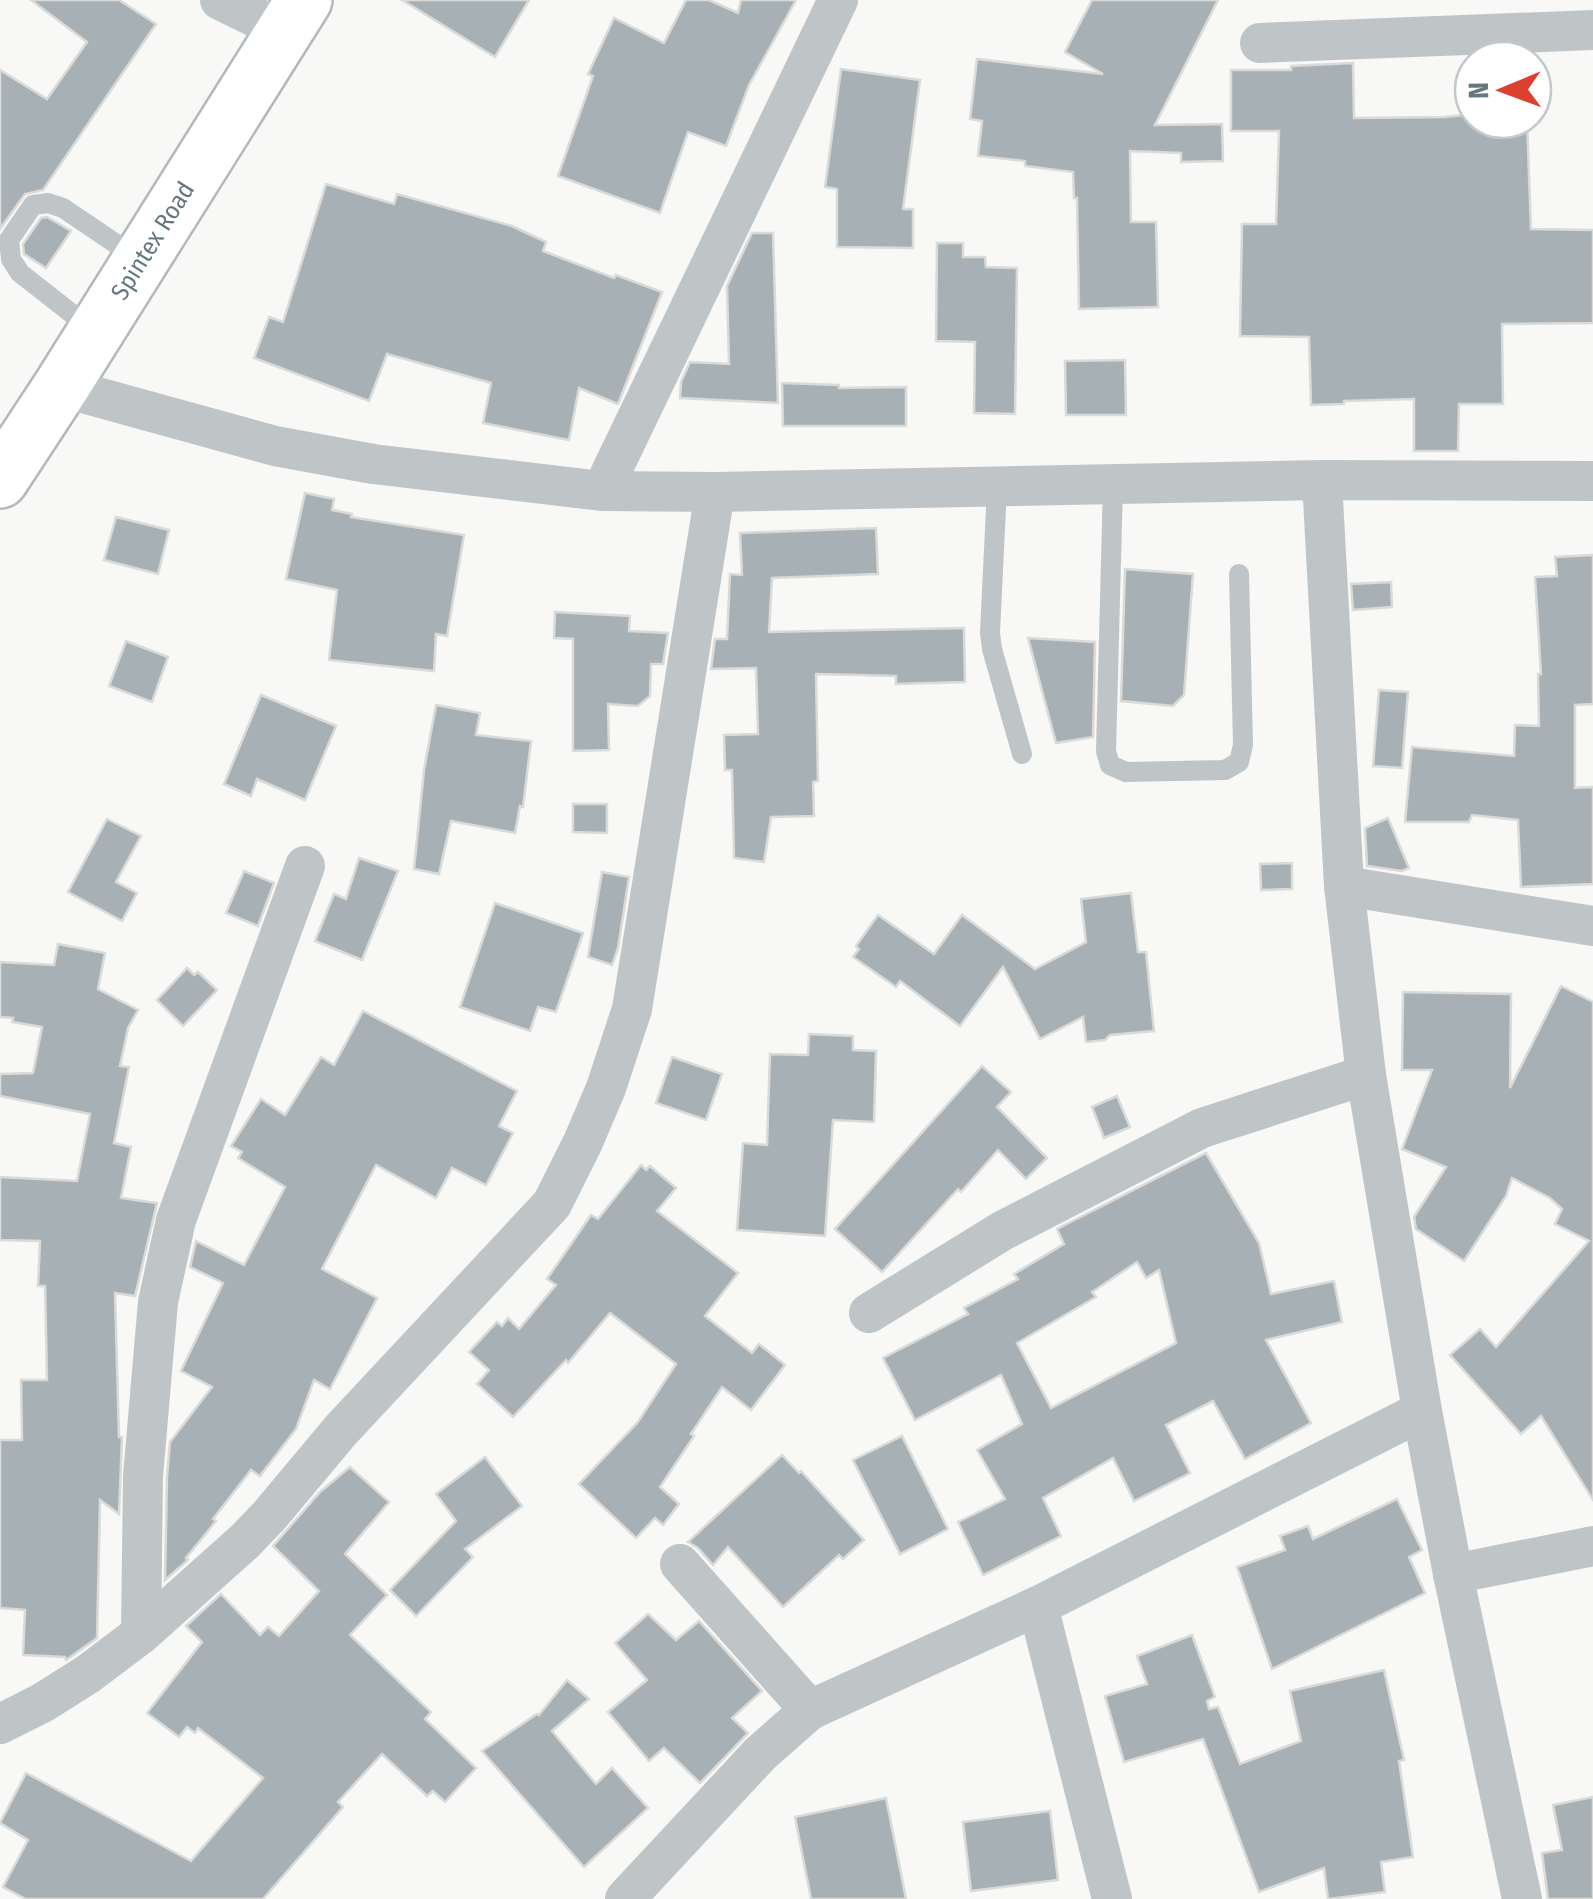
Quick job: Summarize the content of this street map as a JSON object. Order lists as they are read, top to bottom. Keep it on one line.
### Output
{"streets":{"main road":["Spintex Road"]},"north":"left"}
